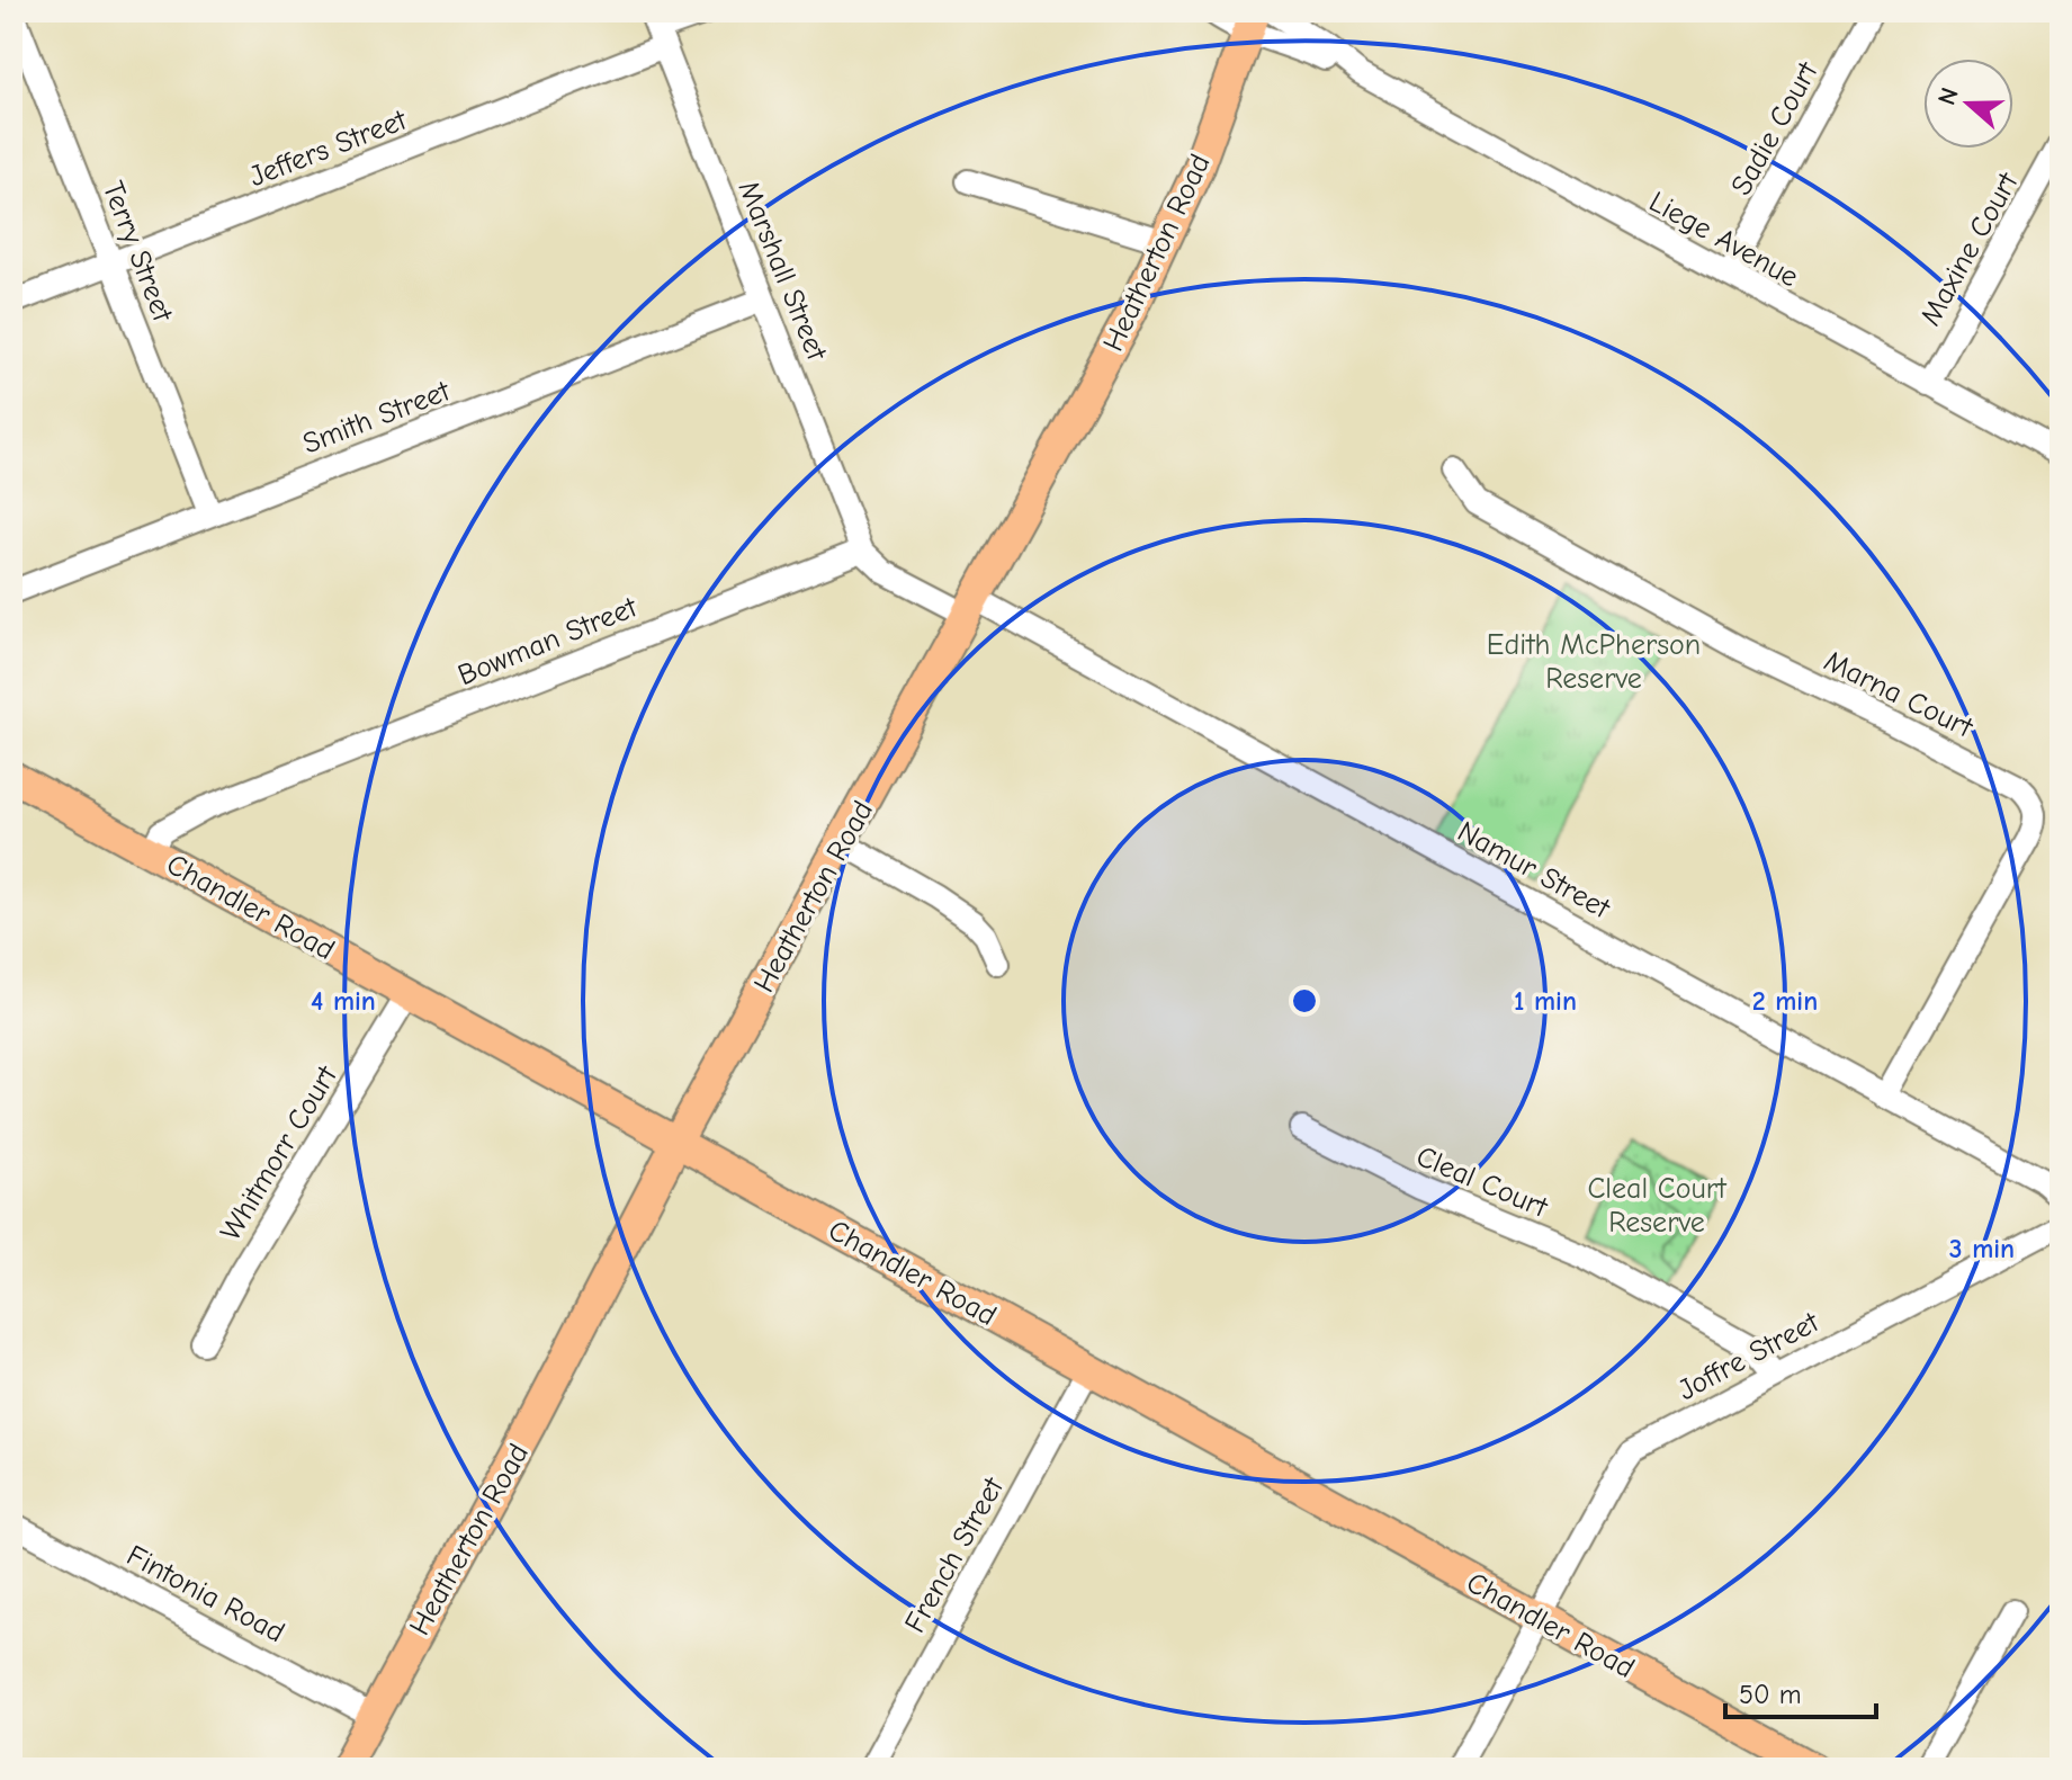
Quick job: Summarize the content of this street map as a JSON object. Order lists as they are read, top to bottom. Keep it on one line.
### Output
{"streets":{"main road":["Heatherton Road","Chandler Road"],"street":["Sadie Court","Jeffers Street","Liege Avenue","Maxine Court","Terry Street","Marshall Street","Smith Street","Bowman Street","Marna Court","Namur Street","Whitmorr Court","Cleal Court","Joffre Street","French Street","Fintonia Road"]},"crossings":[["Sadie Court","Liege Avenue"],["Jeffers Street","Terry Street"],["Jeffers Street","Marshall Street"],["Liege Avenue","Maxine Court"],["Liege Avenue","Heatherton Road"],["Terry Street","Smith Street"],["Heatherton Road","Namur Street"],["Heatherton Road","Chandler Road"],["Heatherton Road","Fintonia Road"],["Marshall Street","Smith Street"],["Marshall Street","Bowman Street"],["Bowman Street","Chandler Road"],["Marna Court","Namur Street"],["Chandler Road","Whitmorr Court"],["Chandler Road","Joffre Street"],["Chandler Road","French Street"],["Cleal Court","Joffre Street"]],"parks":["Edith McPherson Reserve","Cleal Court Reserve"],"scale_bar":"50 m","north":"left","rings":["1 min","2 min","4 min","3 min"]}
